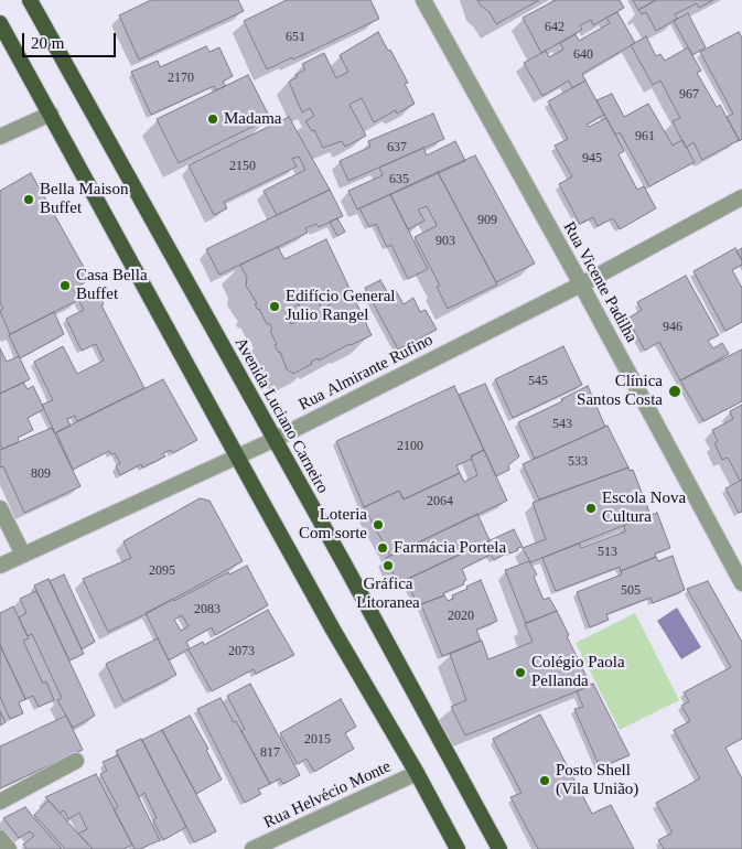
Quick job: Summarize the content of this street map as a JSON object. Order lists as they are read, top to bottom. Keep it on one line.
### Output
{"streets":{"main road":["Avenida Luciano Carneiro"],"street":["Rua Vicente Padilha","Rua Almirante Rufino","Rua Helvécio Monte"]},"crossings":[["Rua Vicente Padilha","Rua Almirante Rufino"],["Rua Almirante Rufino","Avenida Luciano Carneiro"]],"places":["Madama","Bella Maison Buffet","Casa Bella Buffet","Edifício General Julio Rangel","Clínica Santos Costa","Escola Nova Cultura","Loteria Com sorte","Farmácia Portela","Gráfica Litoranea","Colégio Paola Pellanda","Posto Shell (Vila União)"],"house_numbers":["642","651","640","2170","967","961","637","945","2150","635","909","903","946","545","543","2100","533","809","2064","513","2095","505","2083","2020","2073","2015","817"],"scale_bar":"20 m"}
